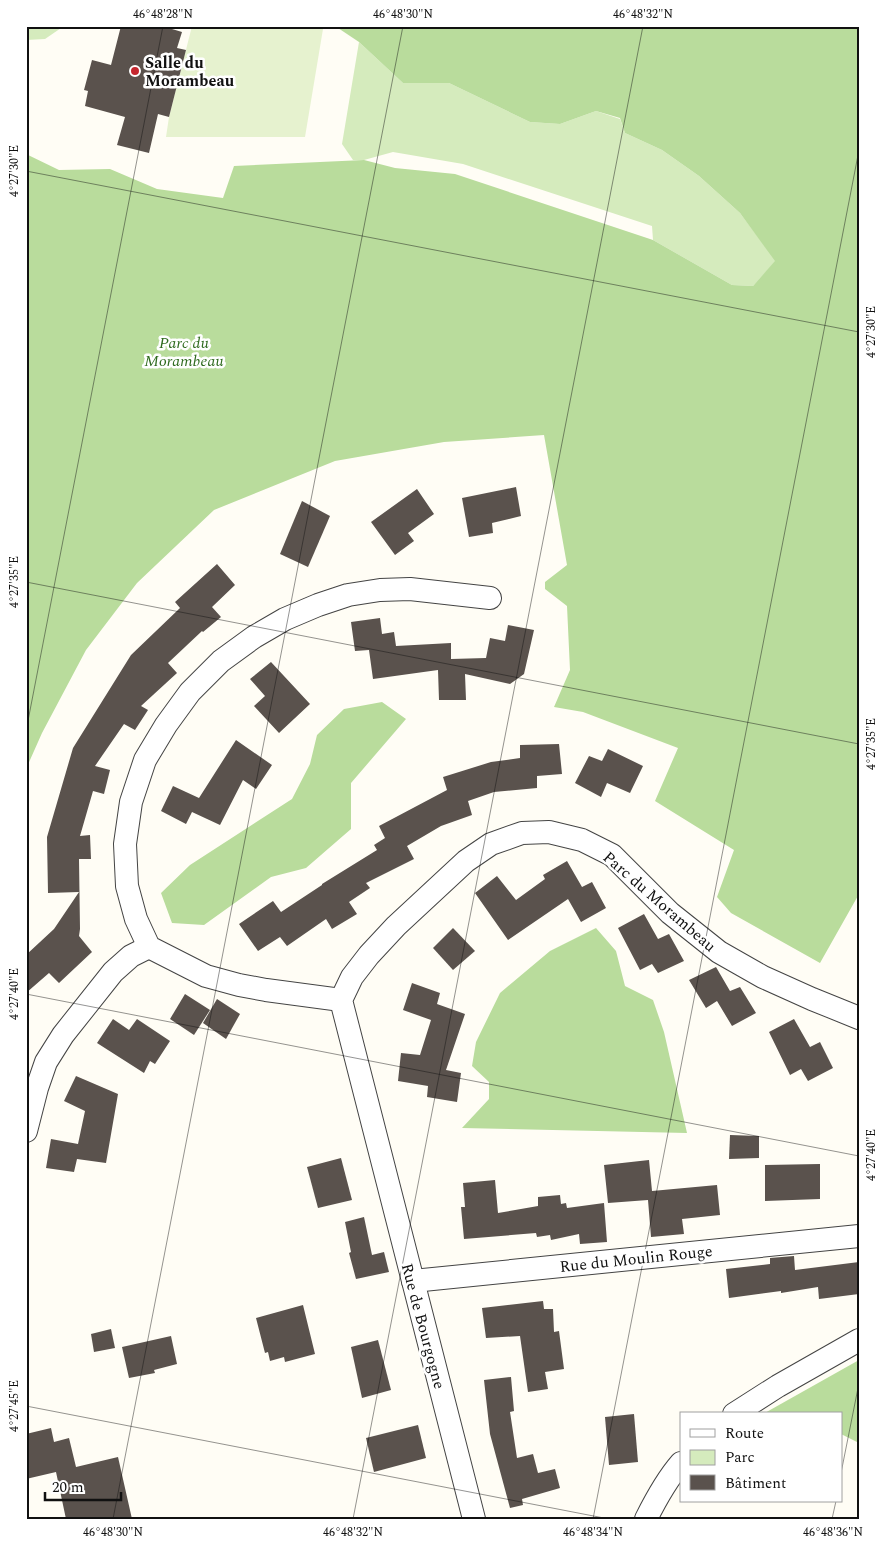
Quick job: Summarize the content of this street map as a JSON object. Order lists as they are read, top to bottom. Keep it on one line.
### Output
{"streets":{"street":["Parc du Morambeau","Rue du Moulin Rouge","Rue de Bourgogne"]},"crossings":[["Parc du Morambeau","Rue de Bourgogne"],["Rue du Moulin Rouge","Rue de Bourgogne"]],"parks":["Parc du Morambeau"],"places":["Salle du Morambeau"],"legend":["Route","Parc","Bâtiment"],"scale_bar":"20 m","coordinates":["46°48'28\"N","46°48'30\"N","46°48'32\"N","4°27'30\"E","4°27'35\"E","4°27'40\"E","4°27'45\"E","46°48'34\"N","46°48'36\"N"]}
